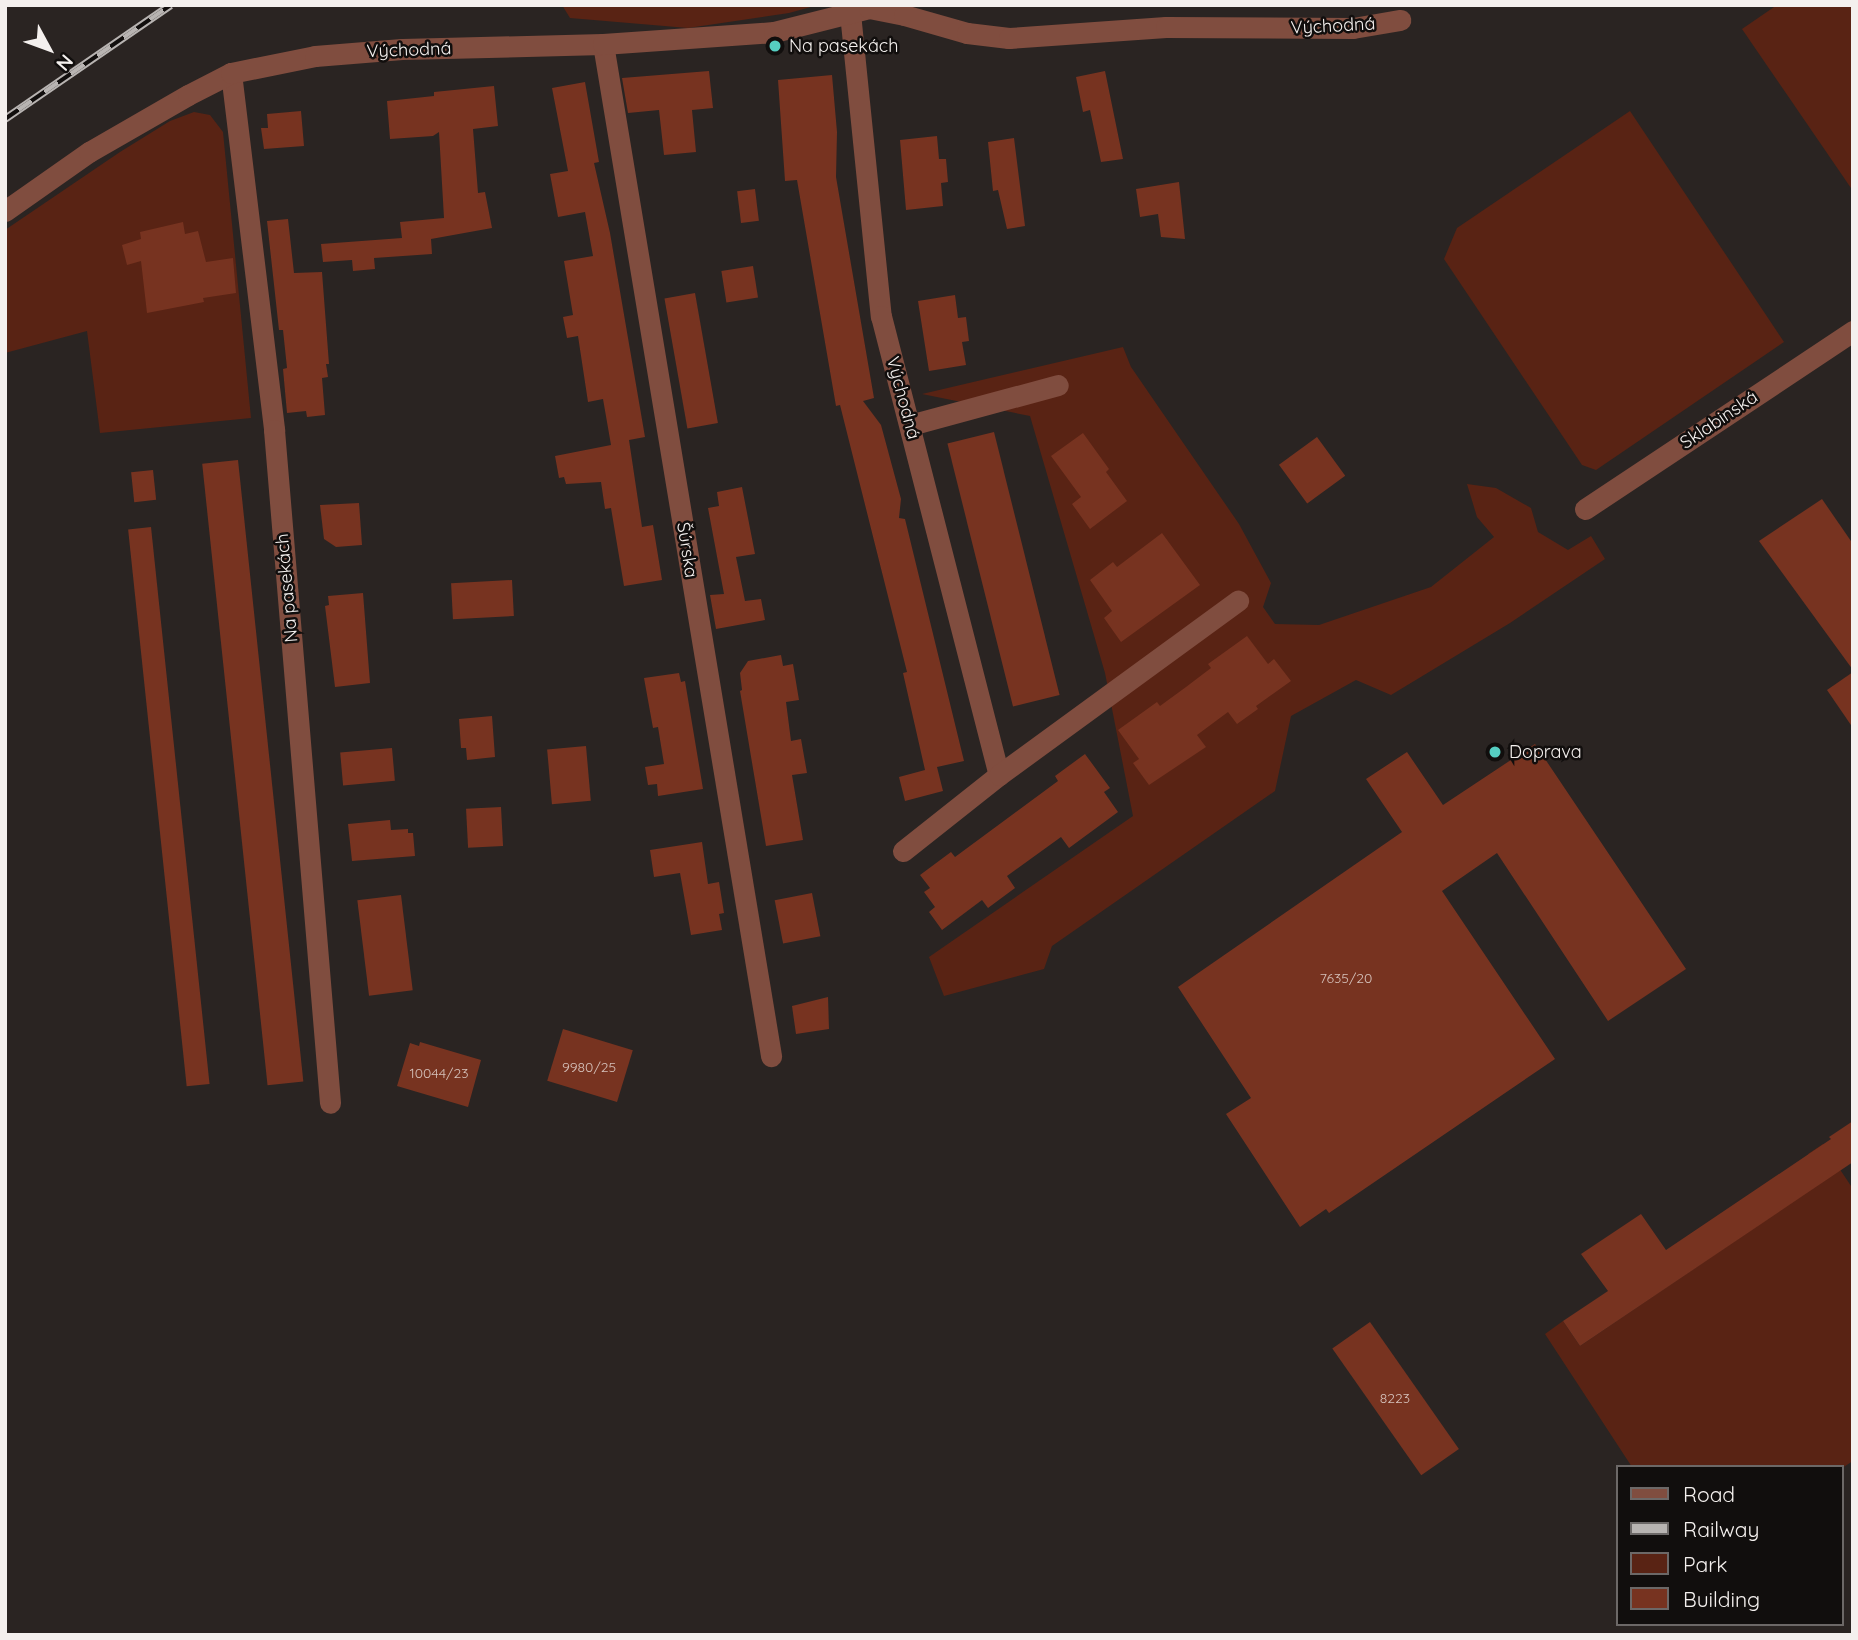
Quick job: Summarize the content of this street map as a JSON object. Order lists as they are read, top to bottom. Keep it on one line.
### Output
{"streets":{"street":["Východná","Sklabinská","Šúrska","Na pasekách"]},"crossings":[["Východná","Šúrska"],["Východná","Na pasekách"]],"places":["Na pasekách","Doprava"],"house_numbers":["7635/20","9980/25","10044/23","8223"],"legend":["Road","Railway","Park","Building"],"north":"bottom right"}
